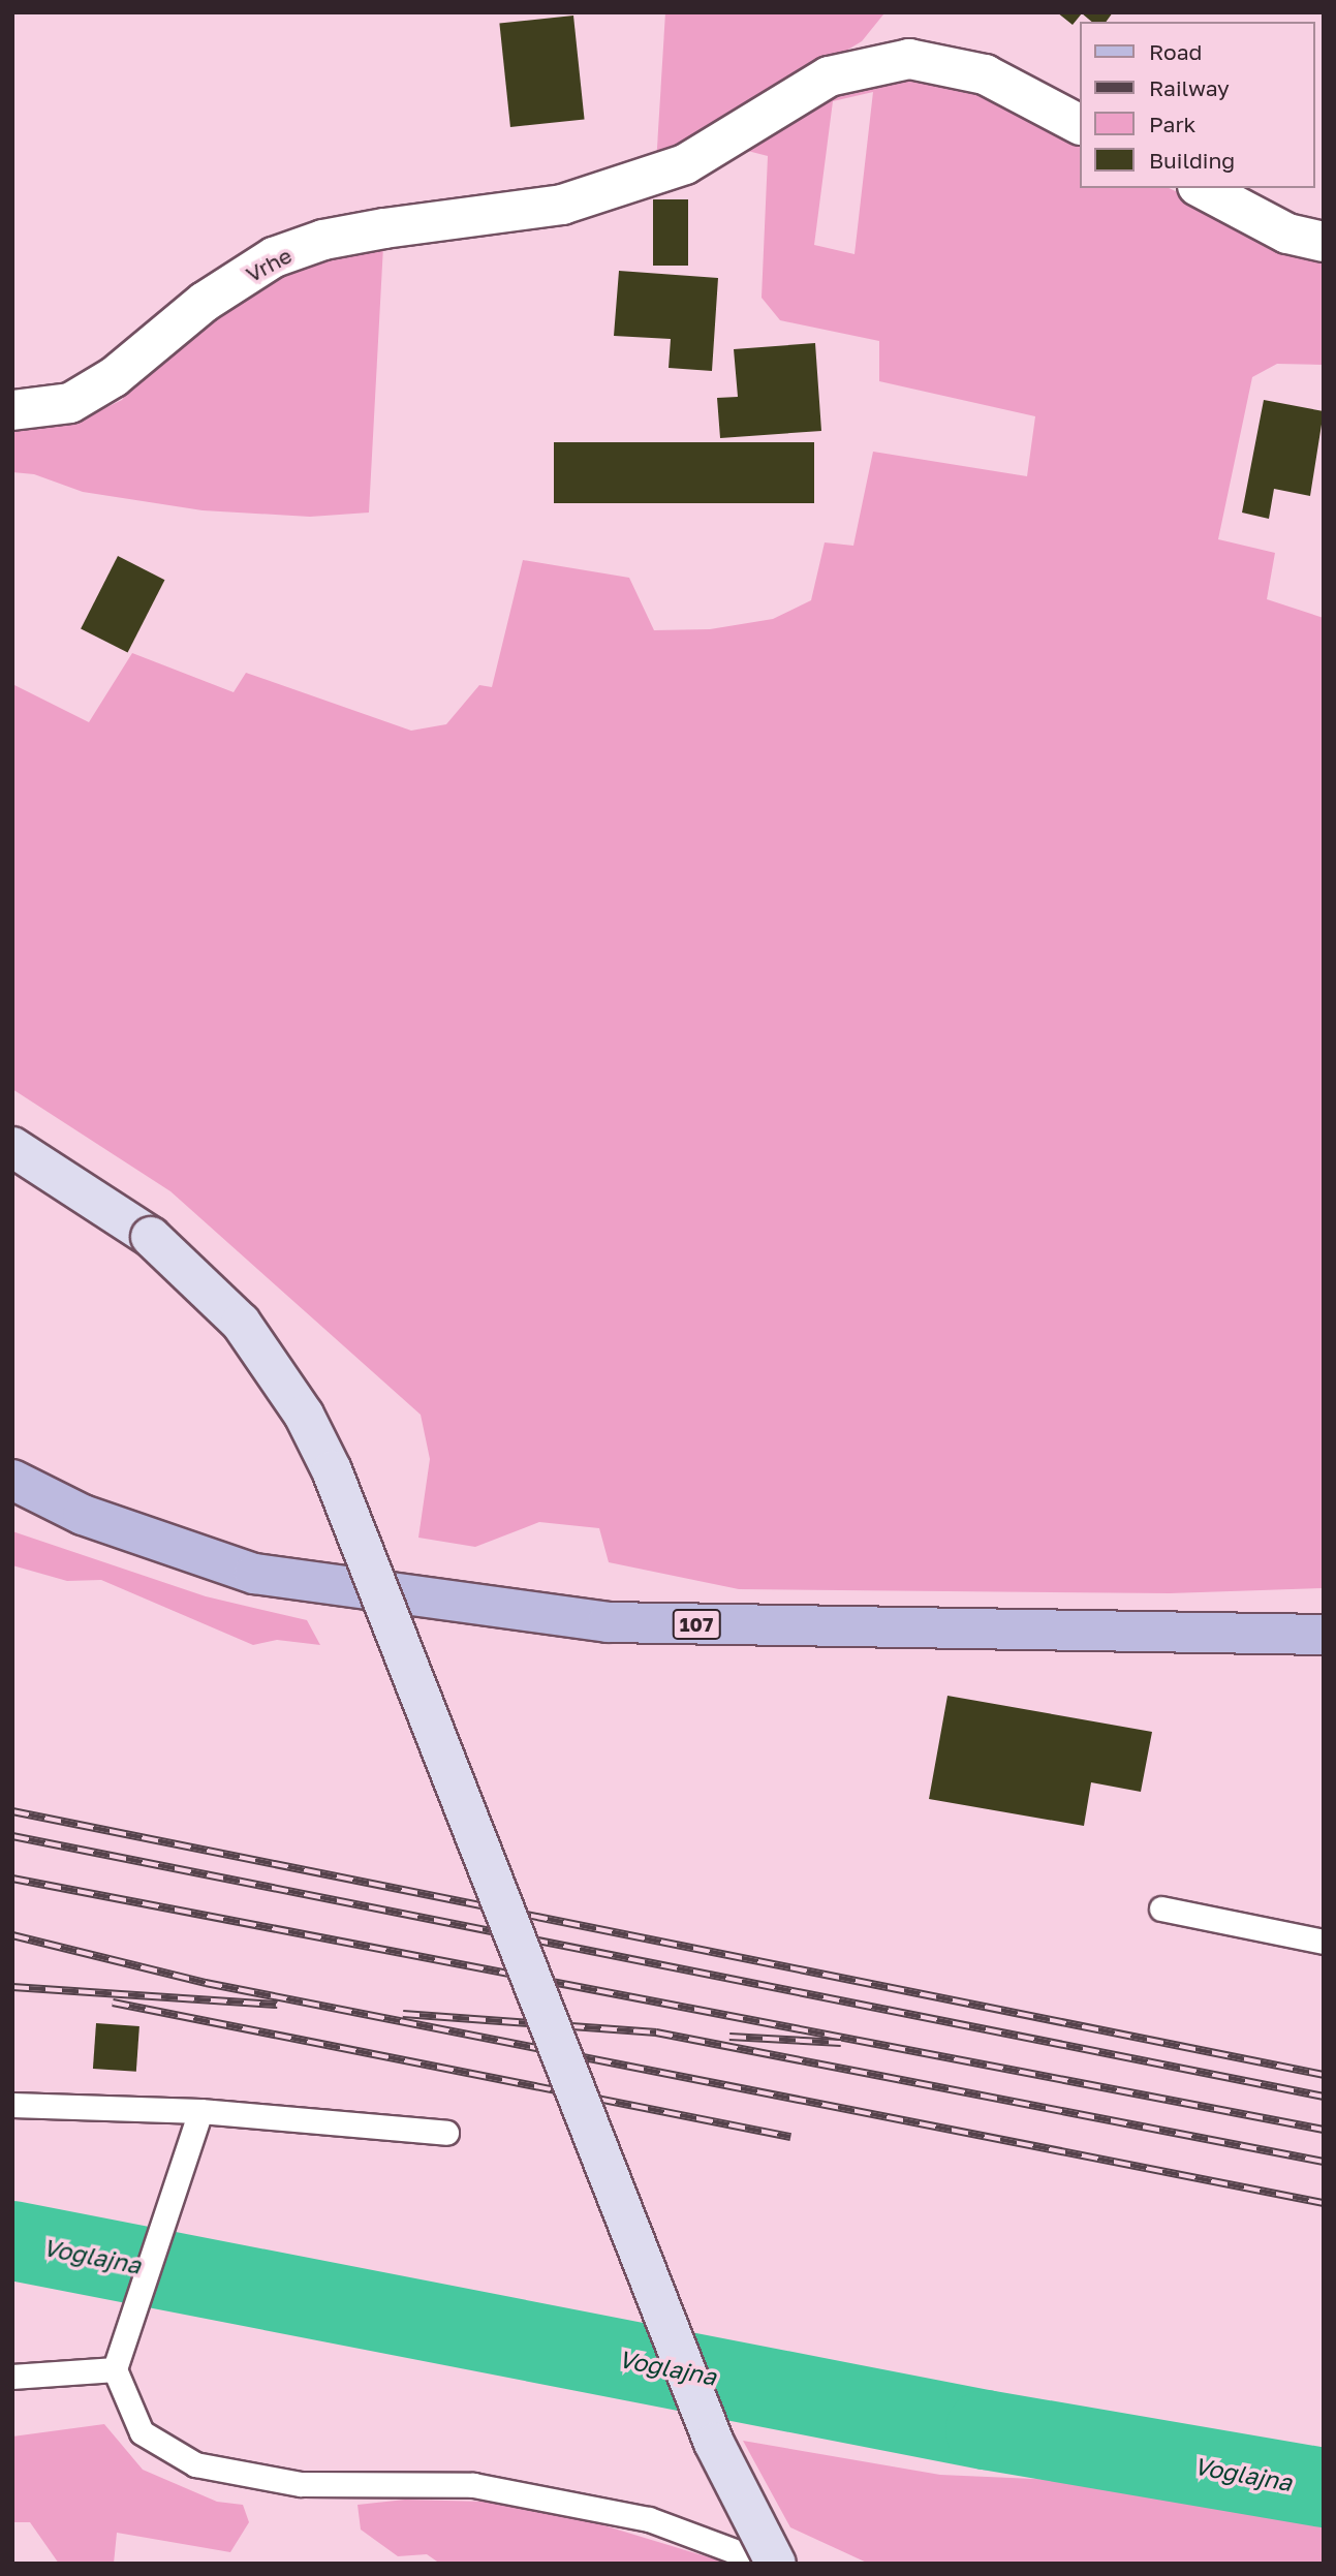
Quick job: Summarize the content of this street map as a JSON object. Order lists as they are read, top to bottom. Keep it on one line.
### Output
{"streets":{"main road":["107"],"street":["Vrhe"]},"water":["Voglajna"],"legend":["Road","Railway","Park","Building"]}
